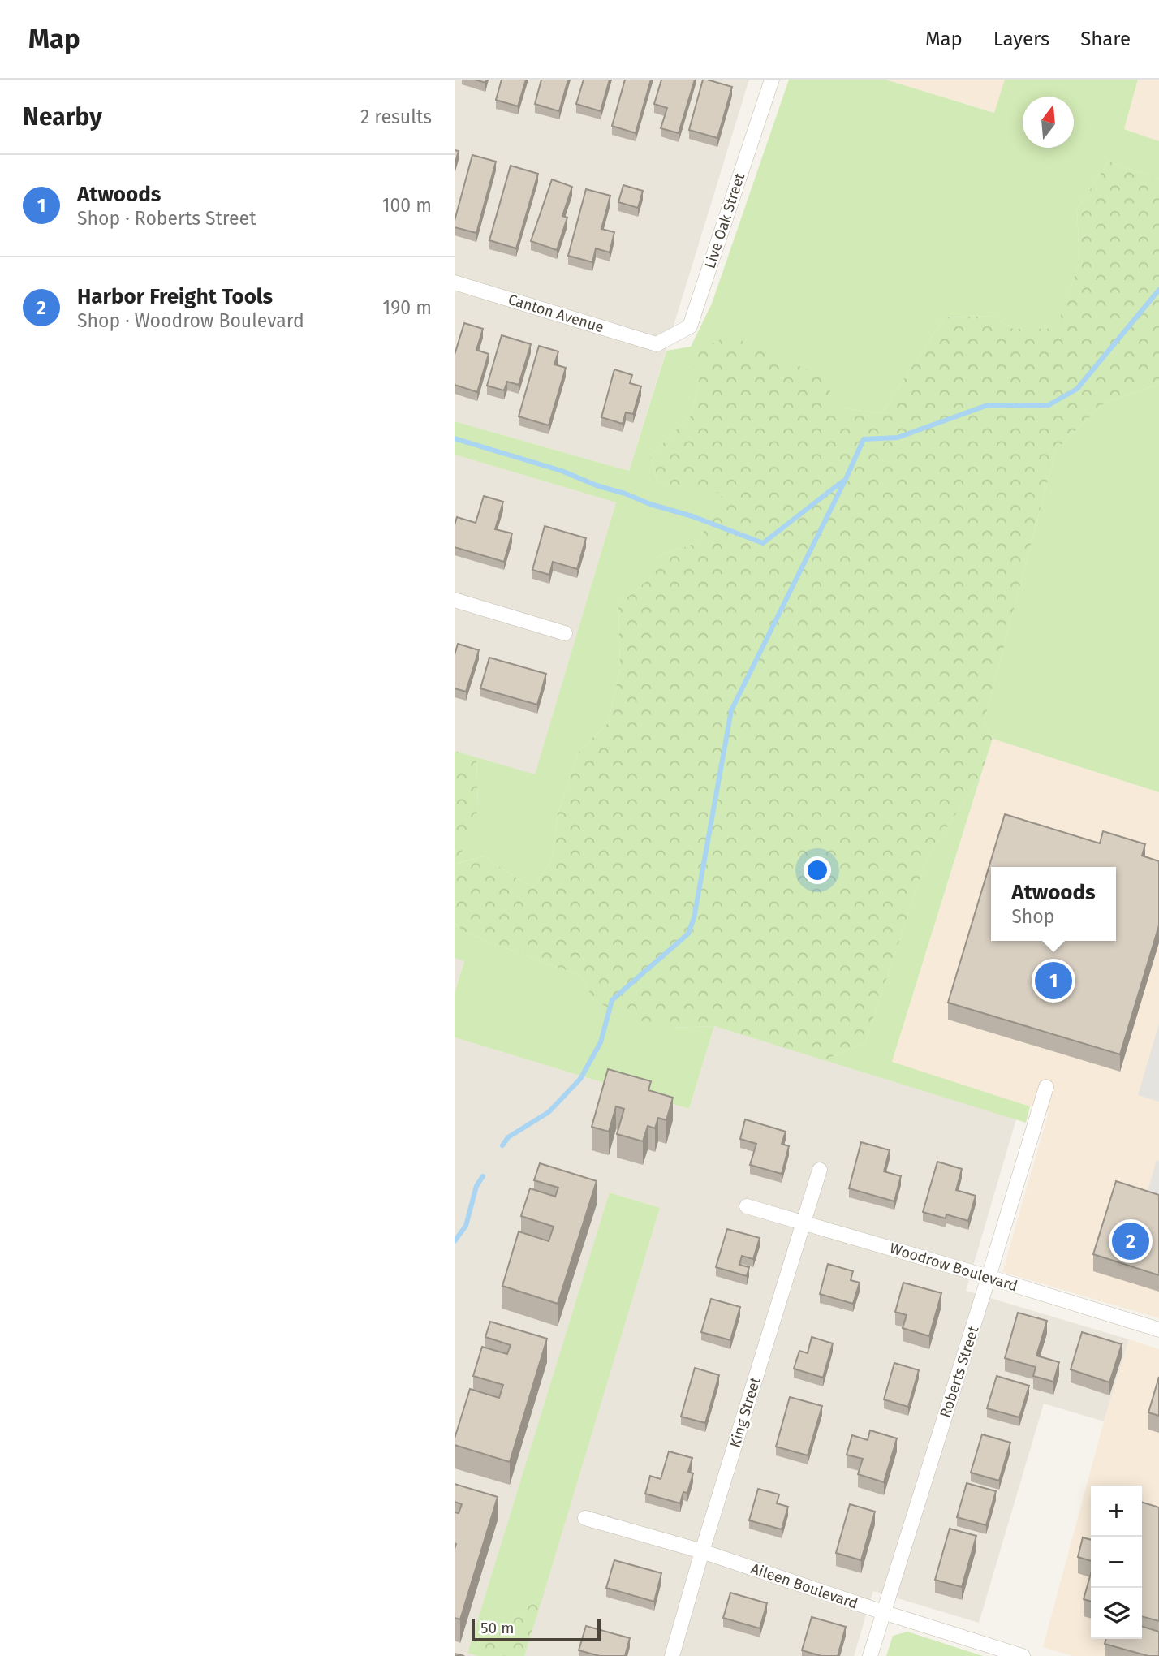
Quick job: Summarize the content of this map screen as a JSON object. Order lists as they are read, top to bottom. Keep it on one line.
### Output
{"streets":{"street":["Live Oak Street","Canton Avenue","Woodrow Boulevard","Roberts Street","King Street","Aileen Boulevard"]},"crossings":[["Live Oak Street","Canton Avenue"],["Woodrow Boulevard","Roberts Street"],["Woodrow Boulevard","King Street"],["Roberts Street","Aileen Boulevard"],["King Street","Aileen Boulevard"]],"scale_bar":"50 m","north":"top","page":{"header":"Map","nav":["Map","Layers","Share"],"heading":["Nearby","2 results"],"list":[{"mark":"1","name":"Atwoods","note":"Shop · Roberts Street","value":"100 m"},{"mark":"2","name":"Harbor Freight Tools","note":"Shop · Woodrow Boulevard","value":"190 m"}],"popup":["Atwoods","Shop"],"pins":["1","2"],"map_buttons":["+","−"],"scale":"50 m"}}
